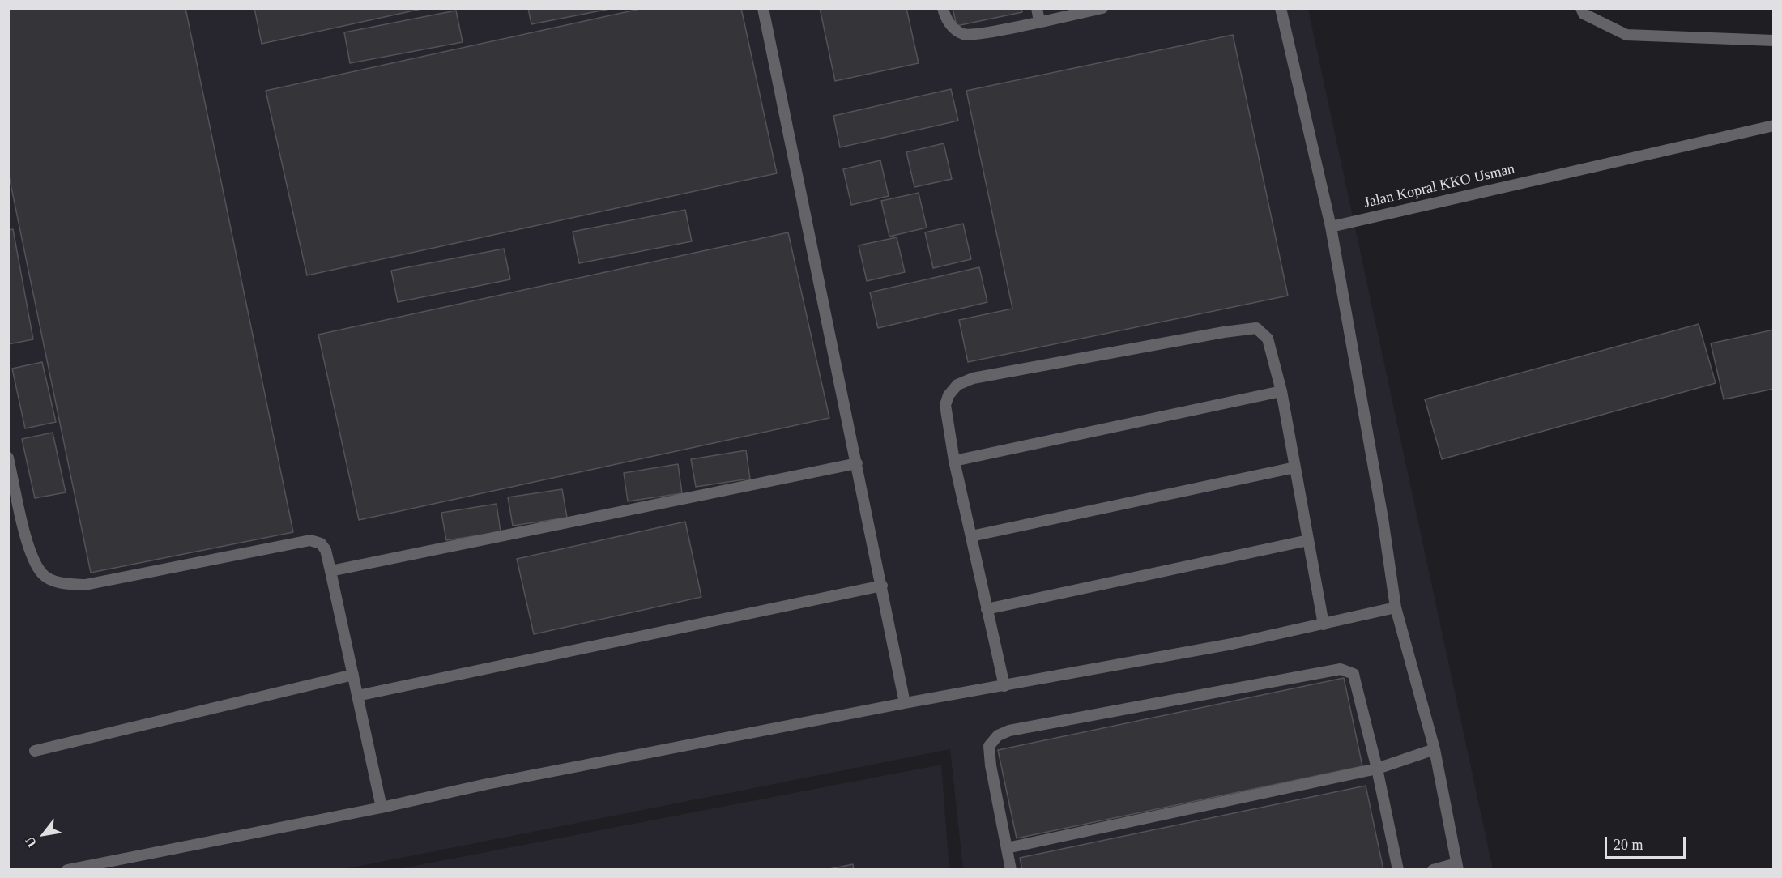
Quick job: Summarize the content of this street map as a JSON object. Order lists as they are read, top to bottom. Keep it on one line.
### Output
{"streets":{"lane":["Jalan Kopral KKO Usman"]},"scale_bar":"20 m","north":"bottom left"}
